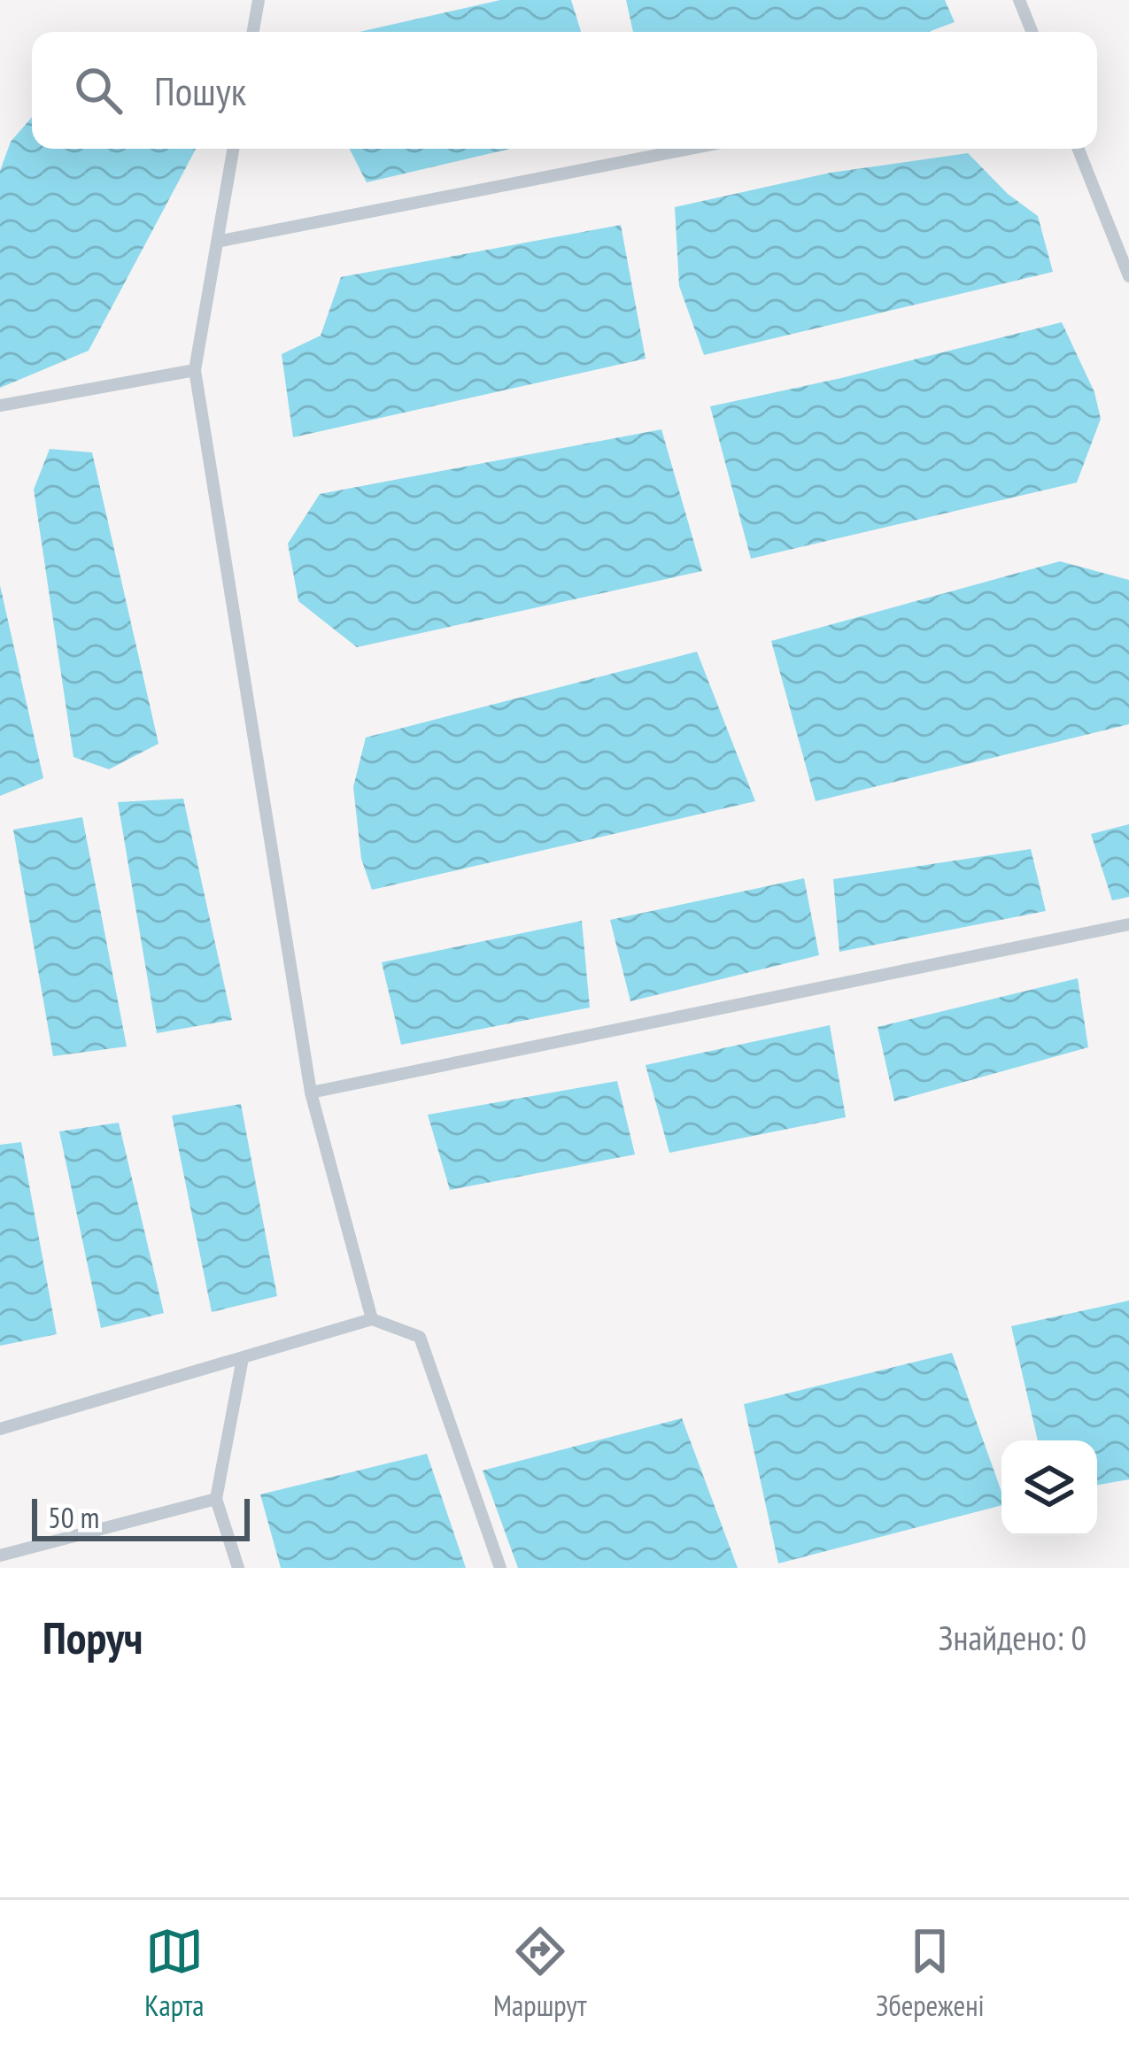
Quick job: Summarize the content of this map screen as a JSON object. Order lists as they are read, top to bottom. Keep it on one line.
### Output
{"scale_bar":"50 m","page":{"search":"Пошук","scale":"50 m","heading":["Поруч","Знайдено: 0"],"nav":["Карта","Маршрут","Збережені"]}}
